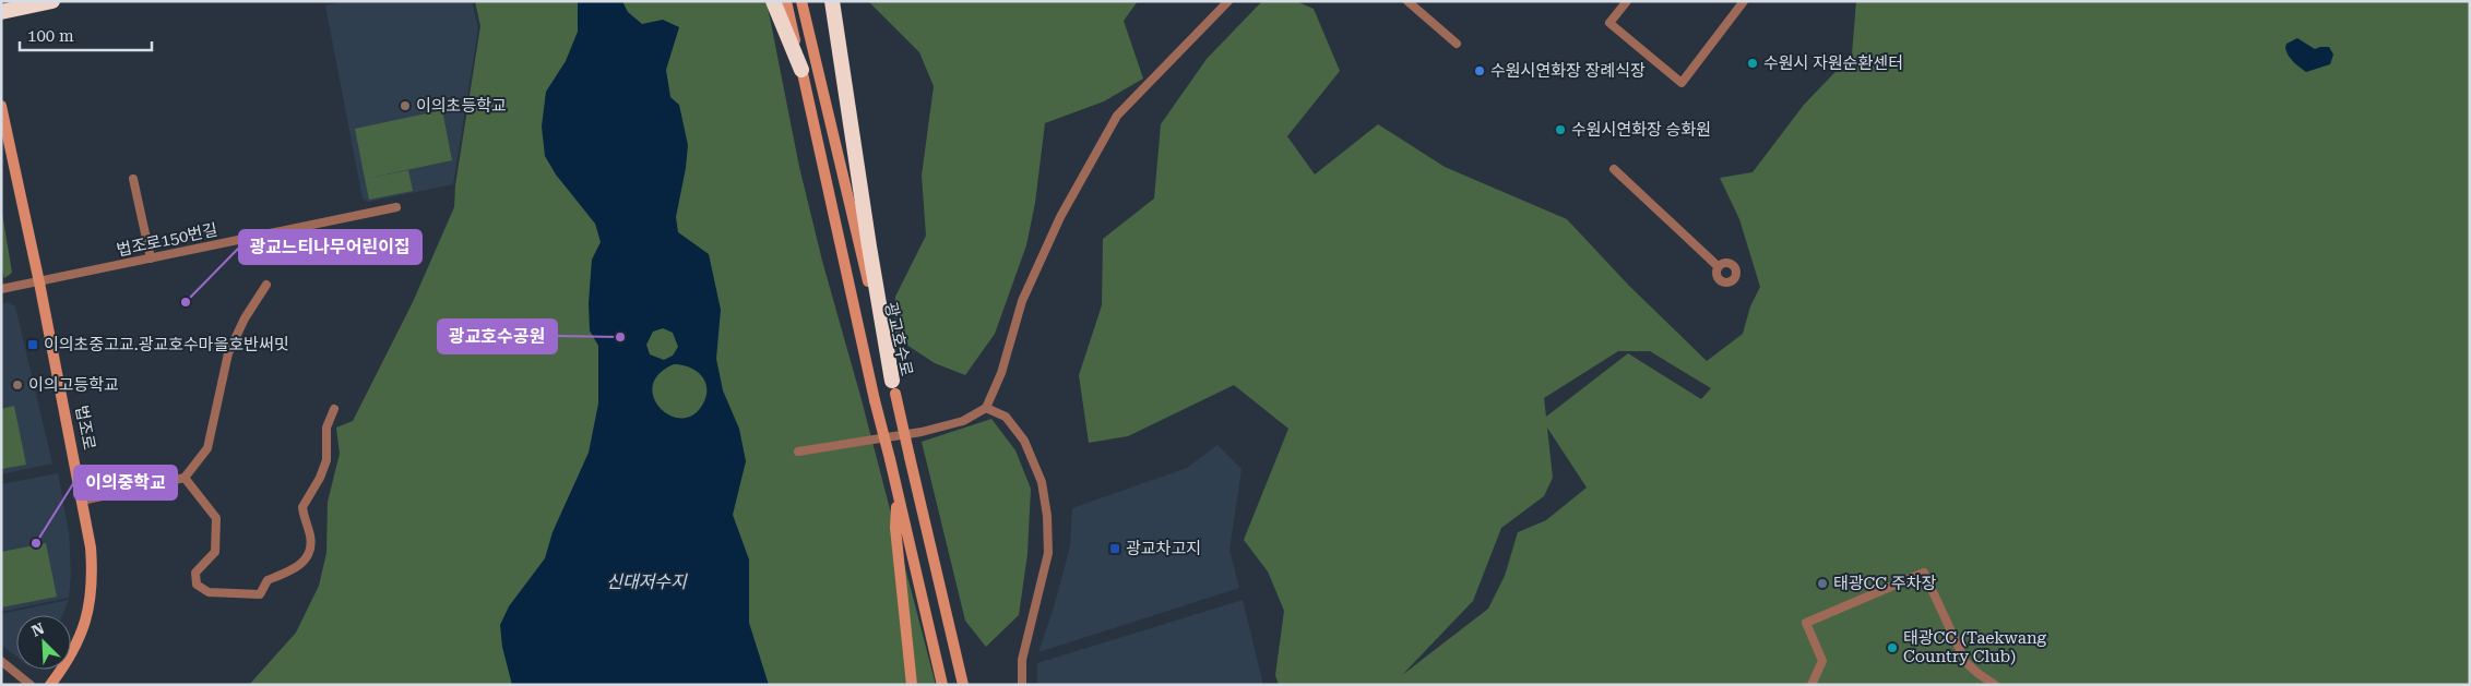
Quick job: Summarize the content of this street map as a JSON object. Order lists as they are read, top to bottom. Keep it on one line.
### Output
{"streets":{"main road":["광교호수로","법조로"],"street":["법조로150번길"]},"crossings":[["법조로150번길","법조로"]],"water":["신대저수지"],"places":{"other":["수원시 자원순환센터","수원시연화장 장례식장","이의초등학교","수원시연화장 승화원","광교느티나무어린이집","광교호수공원","이의고등학교","이의중학교","태광CC 주차장","태광CC (Taekwang Country Club)"],"transit":["이의초중고교.광교호수마을호반써밋","광교차고지"]},"scale_bar":"100 m","north":"top left"}
